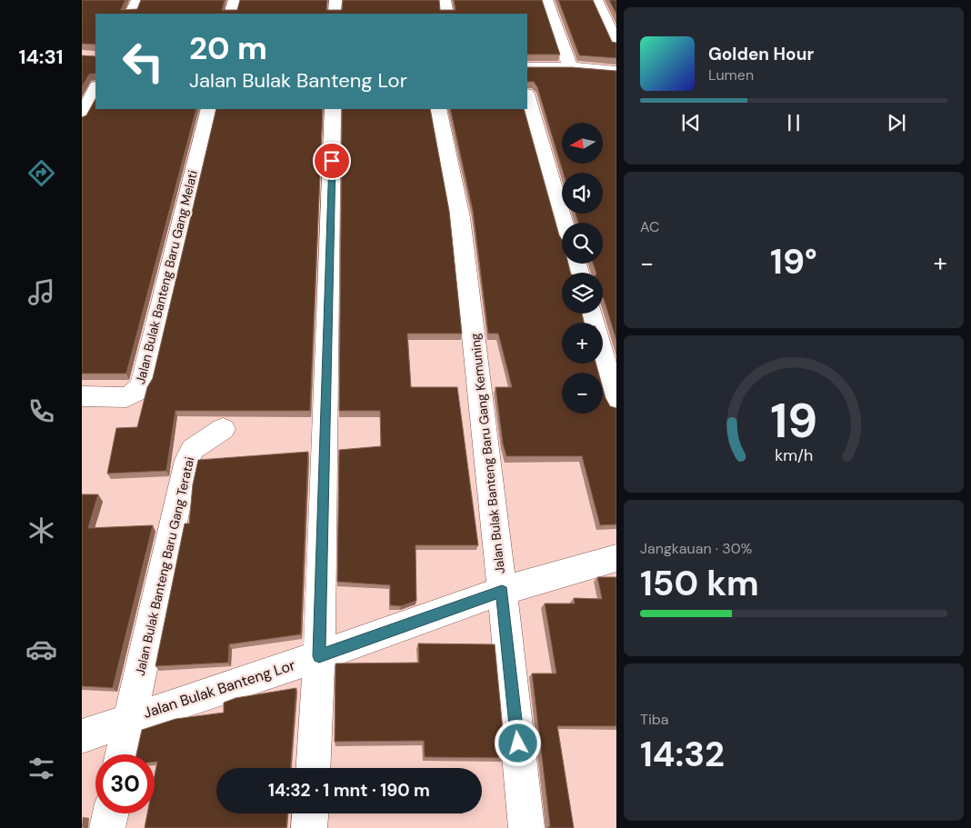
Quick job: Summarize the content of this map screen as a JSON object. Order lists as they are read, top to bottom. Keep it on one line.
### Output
{"streets":{"street":["Jalan Bulak Banteng Baru Gang Melati","Jalan Bulak Banteng Baru Gang Kemuning","Jalan Bulak Banteng Baru Gang Teratai","Jalan Bulak Banteng Lor"]},"crossings":[["Jalan Bulak Banteng Baru Gang Kemuning","Jalan Bulak Banteng Lor"],["Jalan Bulak Banteng Baru Gang Teratai","Jalan Bulak Banteng Lor"]],"north":"left","page":{"tabs":"14:31","turn":["20 m","Jalan Bulak Banteng Lor"],"song":["Golden Hour","Lumen"],"map_buttons":["+","−"],"tile":["AC",["Jangkauan · 30%","150 km"],["Tiba","14:32"]],"heat":["−","19°","+"],"limit":"30","trip":"14:32 · 1 mnt · 190 m","gauge":["19","km/h"]}}
